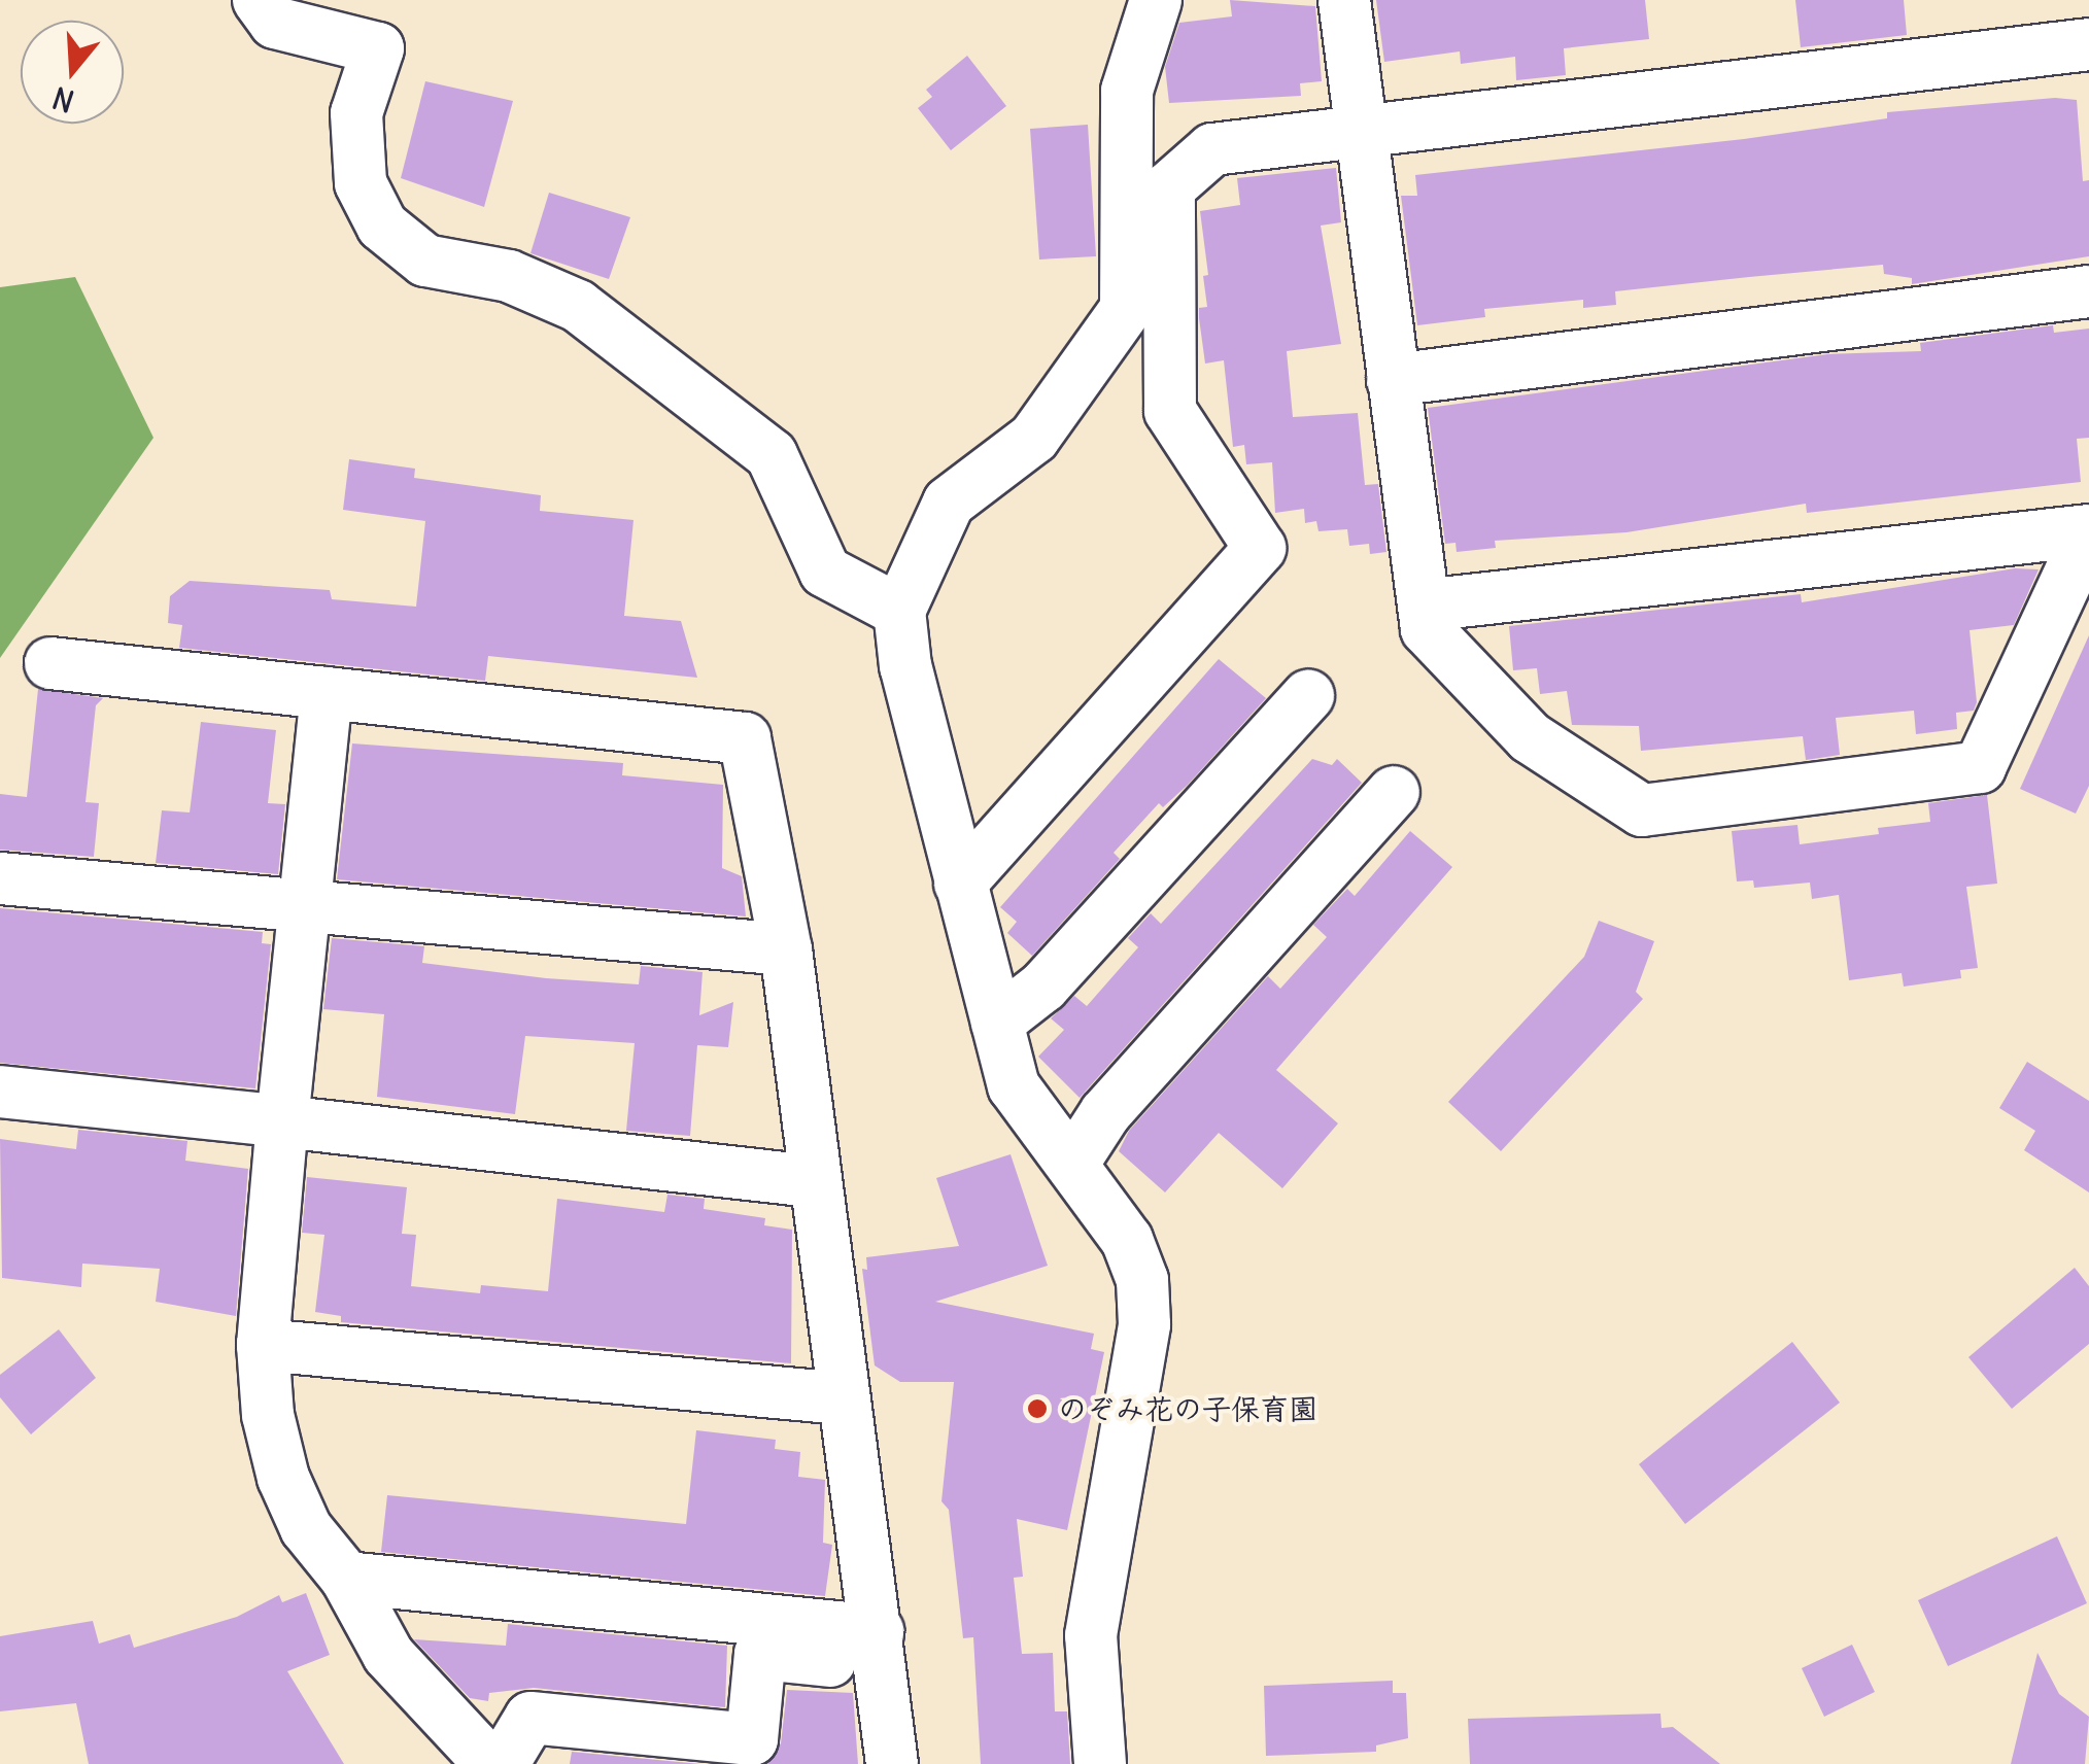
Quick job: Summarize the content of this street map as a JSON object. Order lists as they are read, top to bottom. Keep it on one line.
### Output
{"places":["のぞみ花の子保育園"],"north":"bottom"}
